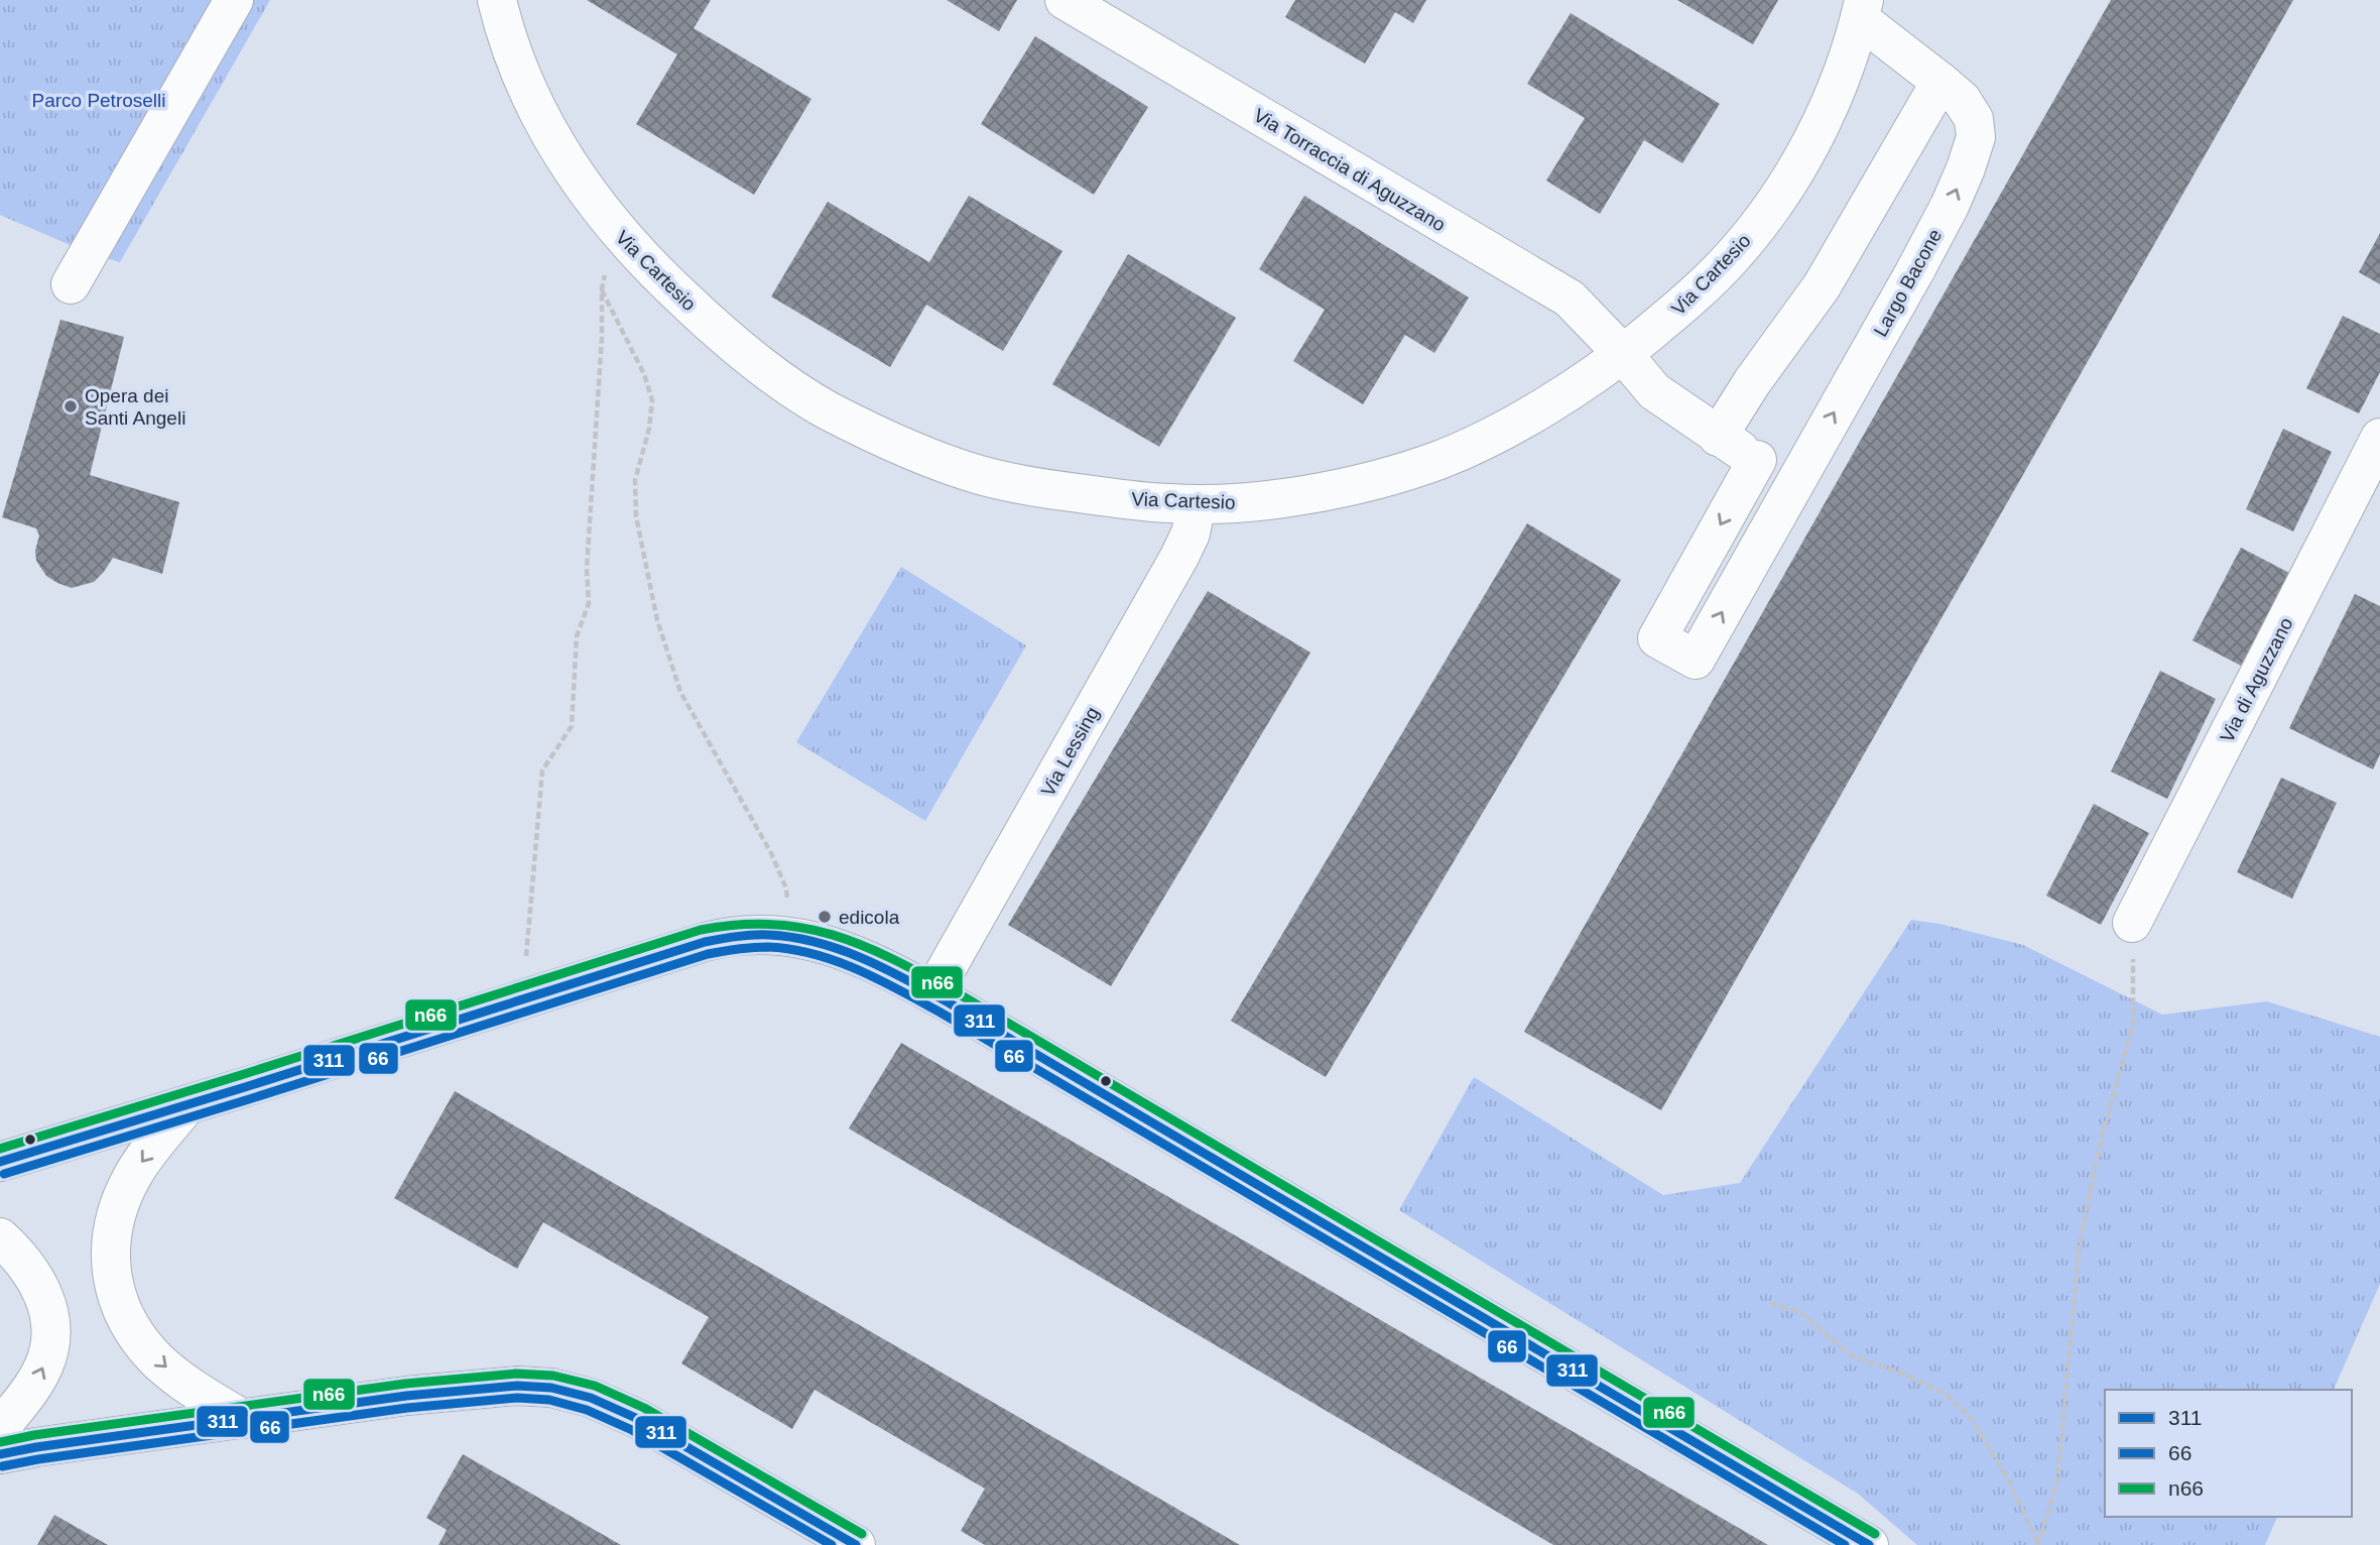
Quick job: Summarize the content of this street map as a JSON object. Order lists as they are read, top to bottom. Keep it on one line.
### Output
{"streets":{"street":["Via Torraccia di Aguzzano","Via Cartesio","Largo Bacone","Via di Aguzzano","Via Lessing"]},"crossings":[["Via Torraccia di Aguzzano","Via Cartesio"],["Via Cartesio","Largo Bacone"],["Via Cartesio","Via Lessing"]],"parks":["Parco Petroselli"],"places":["Opera dei Santi Angeli","edicola"],"lines":["transit line n66","transit line 311","transit line 66"],"legend":["311","66","n66"]}
